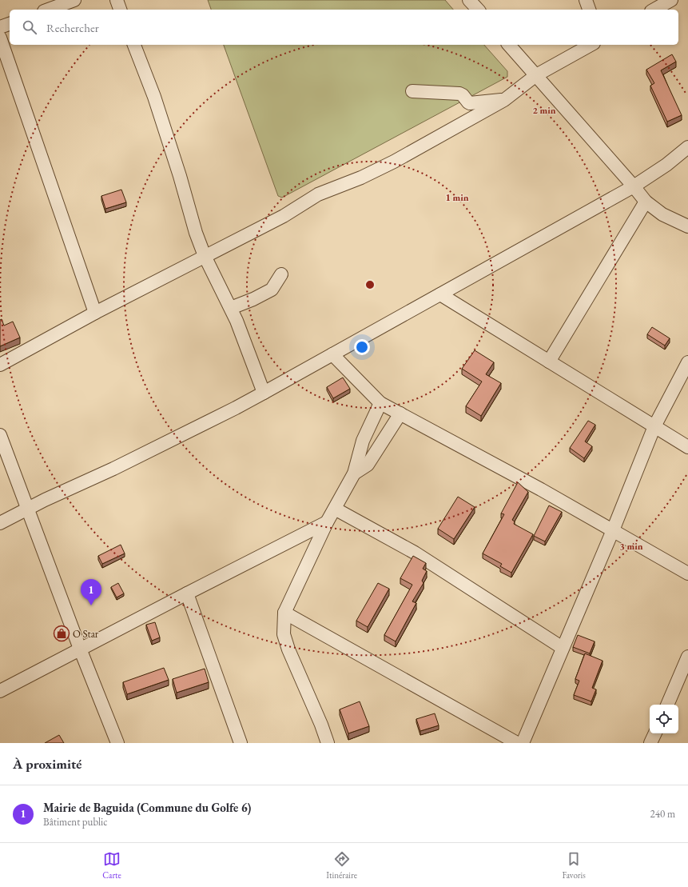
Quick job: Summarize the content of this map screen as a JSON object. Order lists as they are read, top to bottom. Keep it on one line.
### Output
{"places":{"shop":["O Star"]},"page":{"search":"Rechercher","pins":"1","heading":"À proximité","list":[{"mark":"1","name":"Mairie de Baguida (Commune du Golfe 6)","note":"Bâtiment public","value":"240 m"}],"nav":["Carte","Itinéraire","Favoris"]},"rings":["2 min","1 min","3 min"]}
